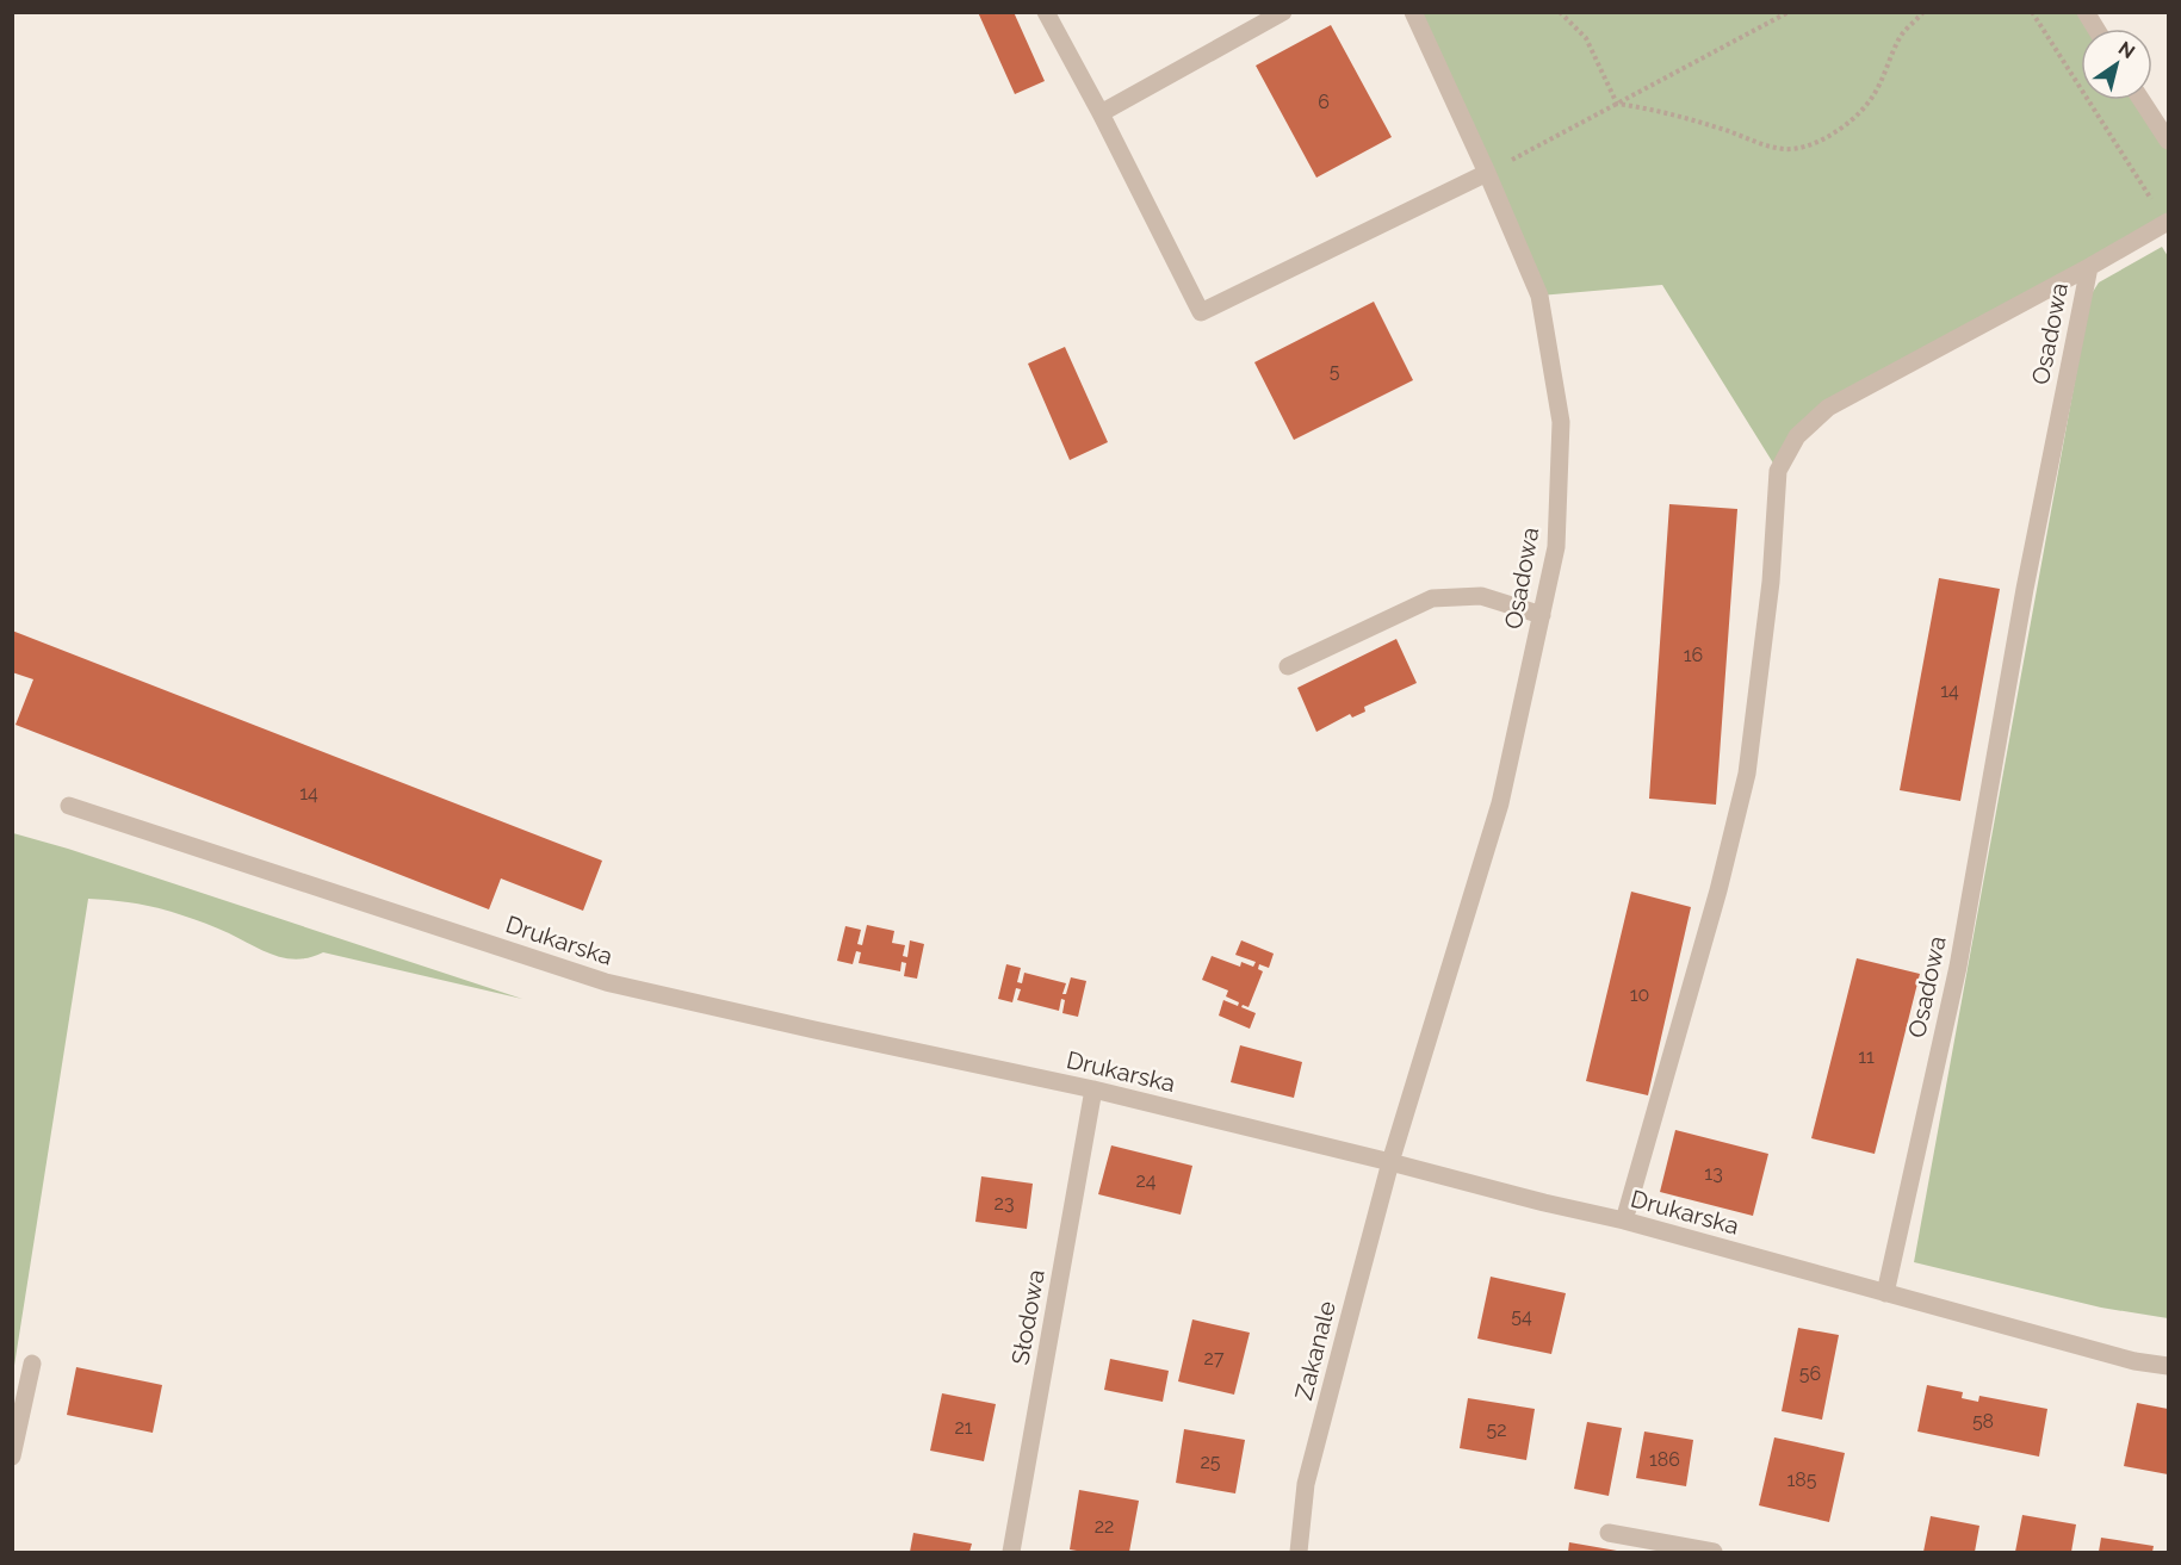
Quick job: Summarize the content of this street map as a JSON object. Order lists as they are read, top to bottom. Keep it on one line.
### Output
{"streets":{"street":["Osadowa","Drukarska","Słodowa","Zakanale"]},"crossings":[["Osadowa","Drukarska"],["Osadowa","Zakanale"],["Drukarska","Słodowa"],["Drukarska","Zakanale"]],"house_numbers":["6","5","16","14","14","10","11","13","24","23","54","27","56","58","21","52","186","25","185","22"],"north":"top right"}
